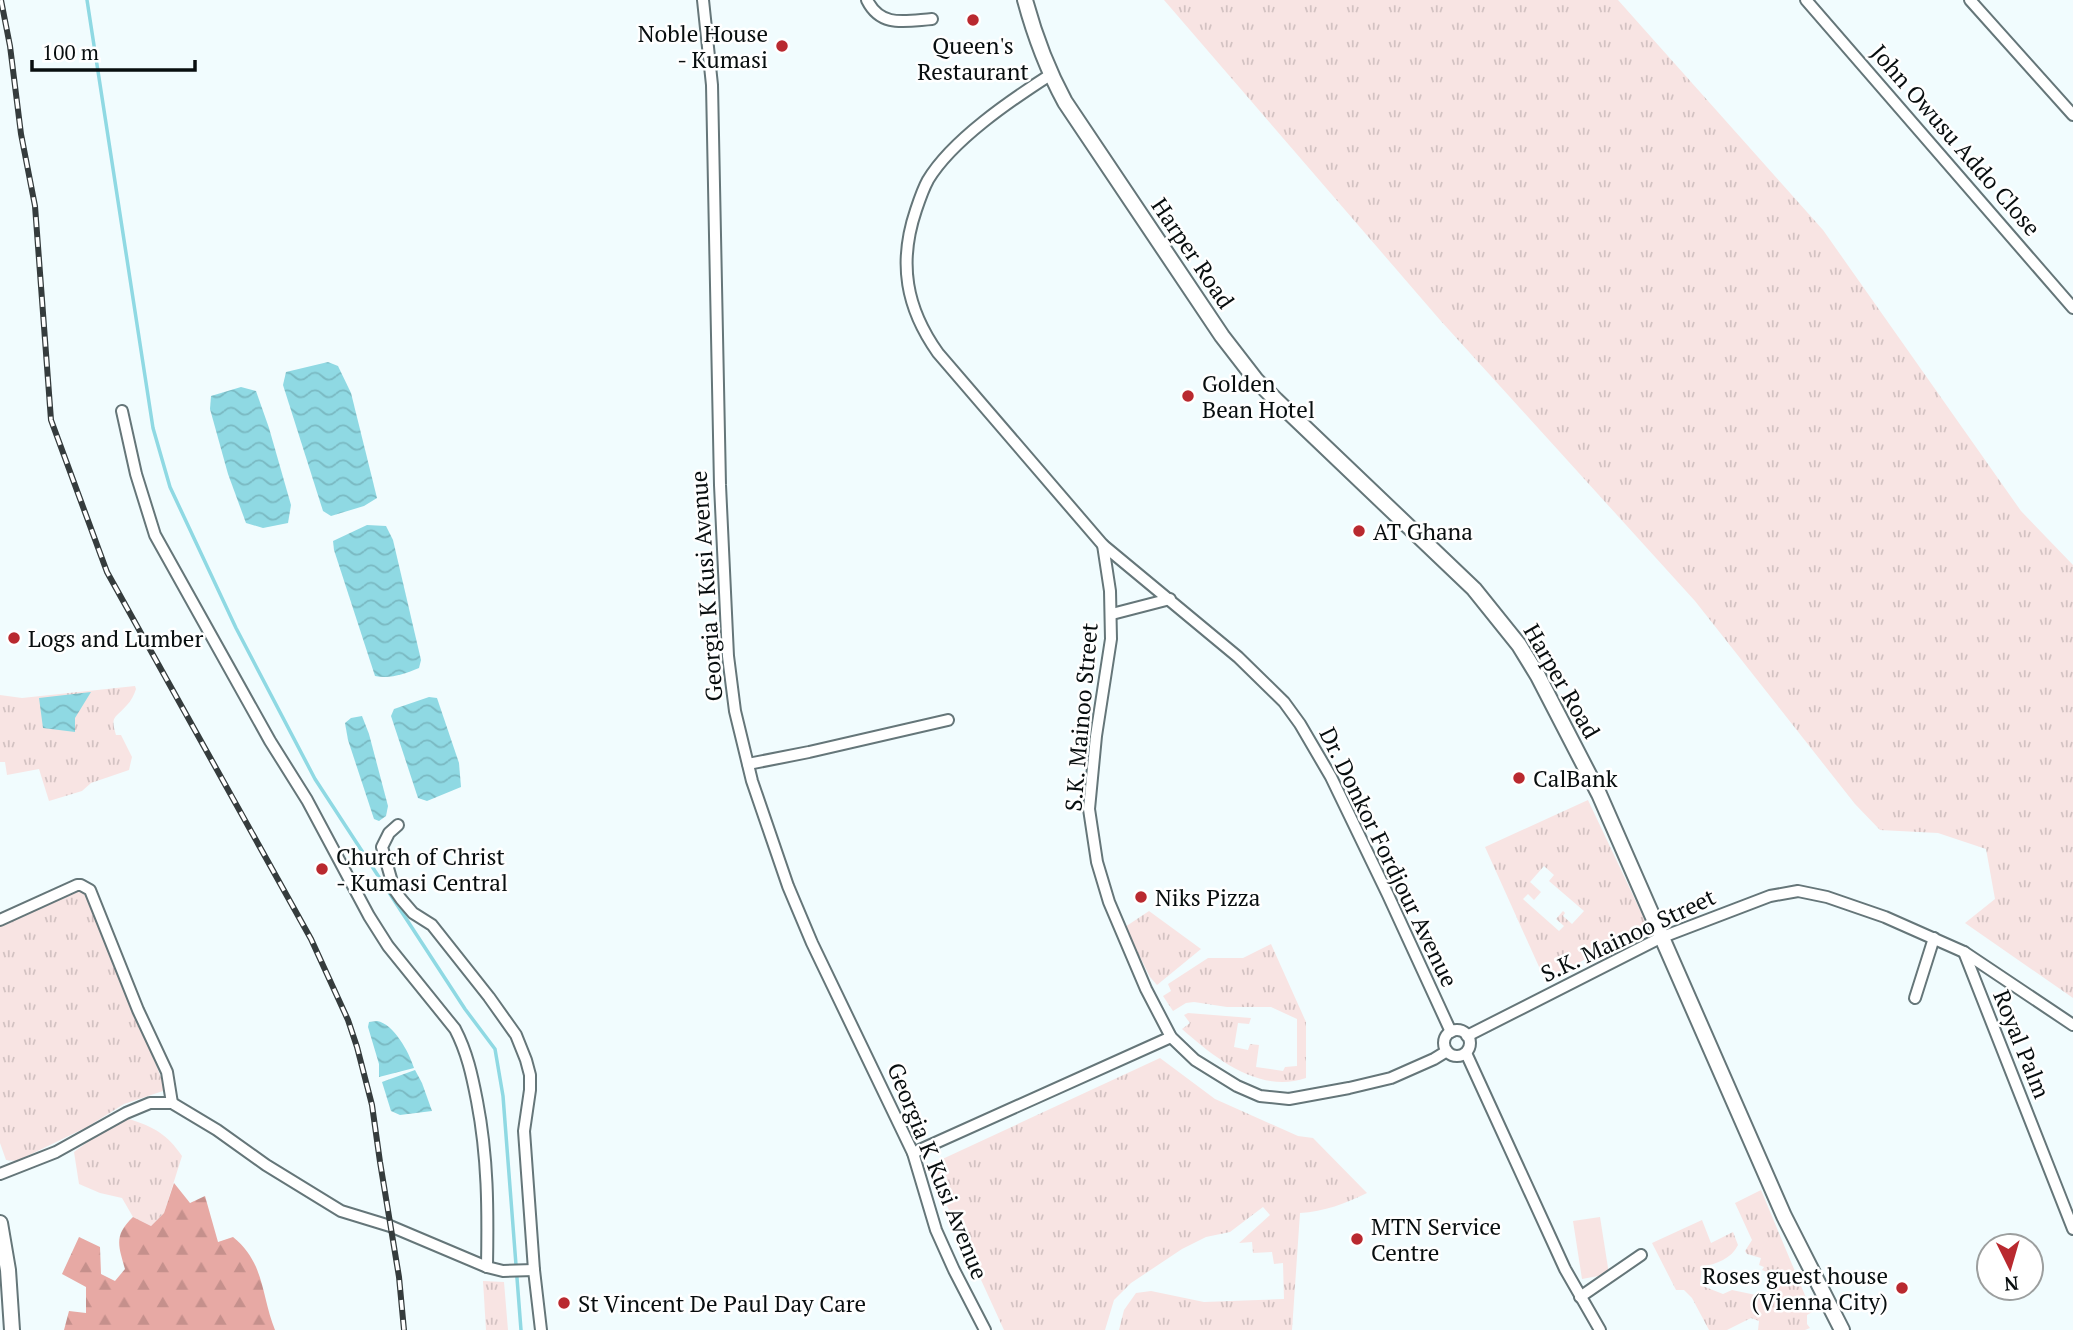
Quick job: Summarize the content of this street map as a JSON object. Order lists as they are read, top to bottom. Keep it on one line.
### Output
{"streets":{"main road":["Harper Road"],"street":["John Owusu Addo Close","Georgia K Kusi Avenue","S.K. Mainoo Street","Dr. Donkor Fordjour Avenue","Royal Palm"]},"crossings":[["Harper Road","S.K. Mainoo Street"],["Harper Road","Dr. Donkor Fordjour Avenue"],["S.K. Mainoo Street","Dr. Donkor Fordjour Avenue"],["S.K. Mainoo Street","Royal Palm"]],"places":["Queen's Restaurant","Noble House - Kumasi","Golden Bean Hotel","AT Ghana","Logs and Lumber","CalBank","Church of Christ - Kumasi Central","Niks Pizza","MTN Service Centre","Roses guest house (Vienna City)","St Vincent De Paul Day Care"],"scale_bar":"100 m","north":"bottom"}
